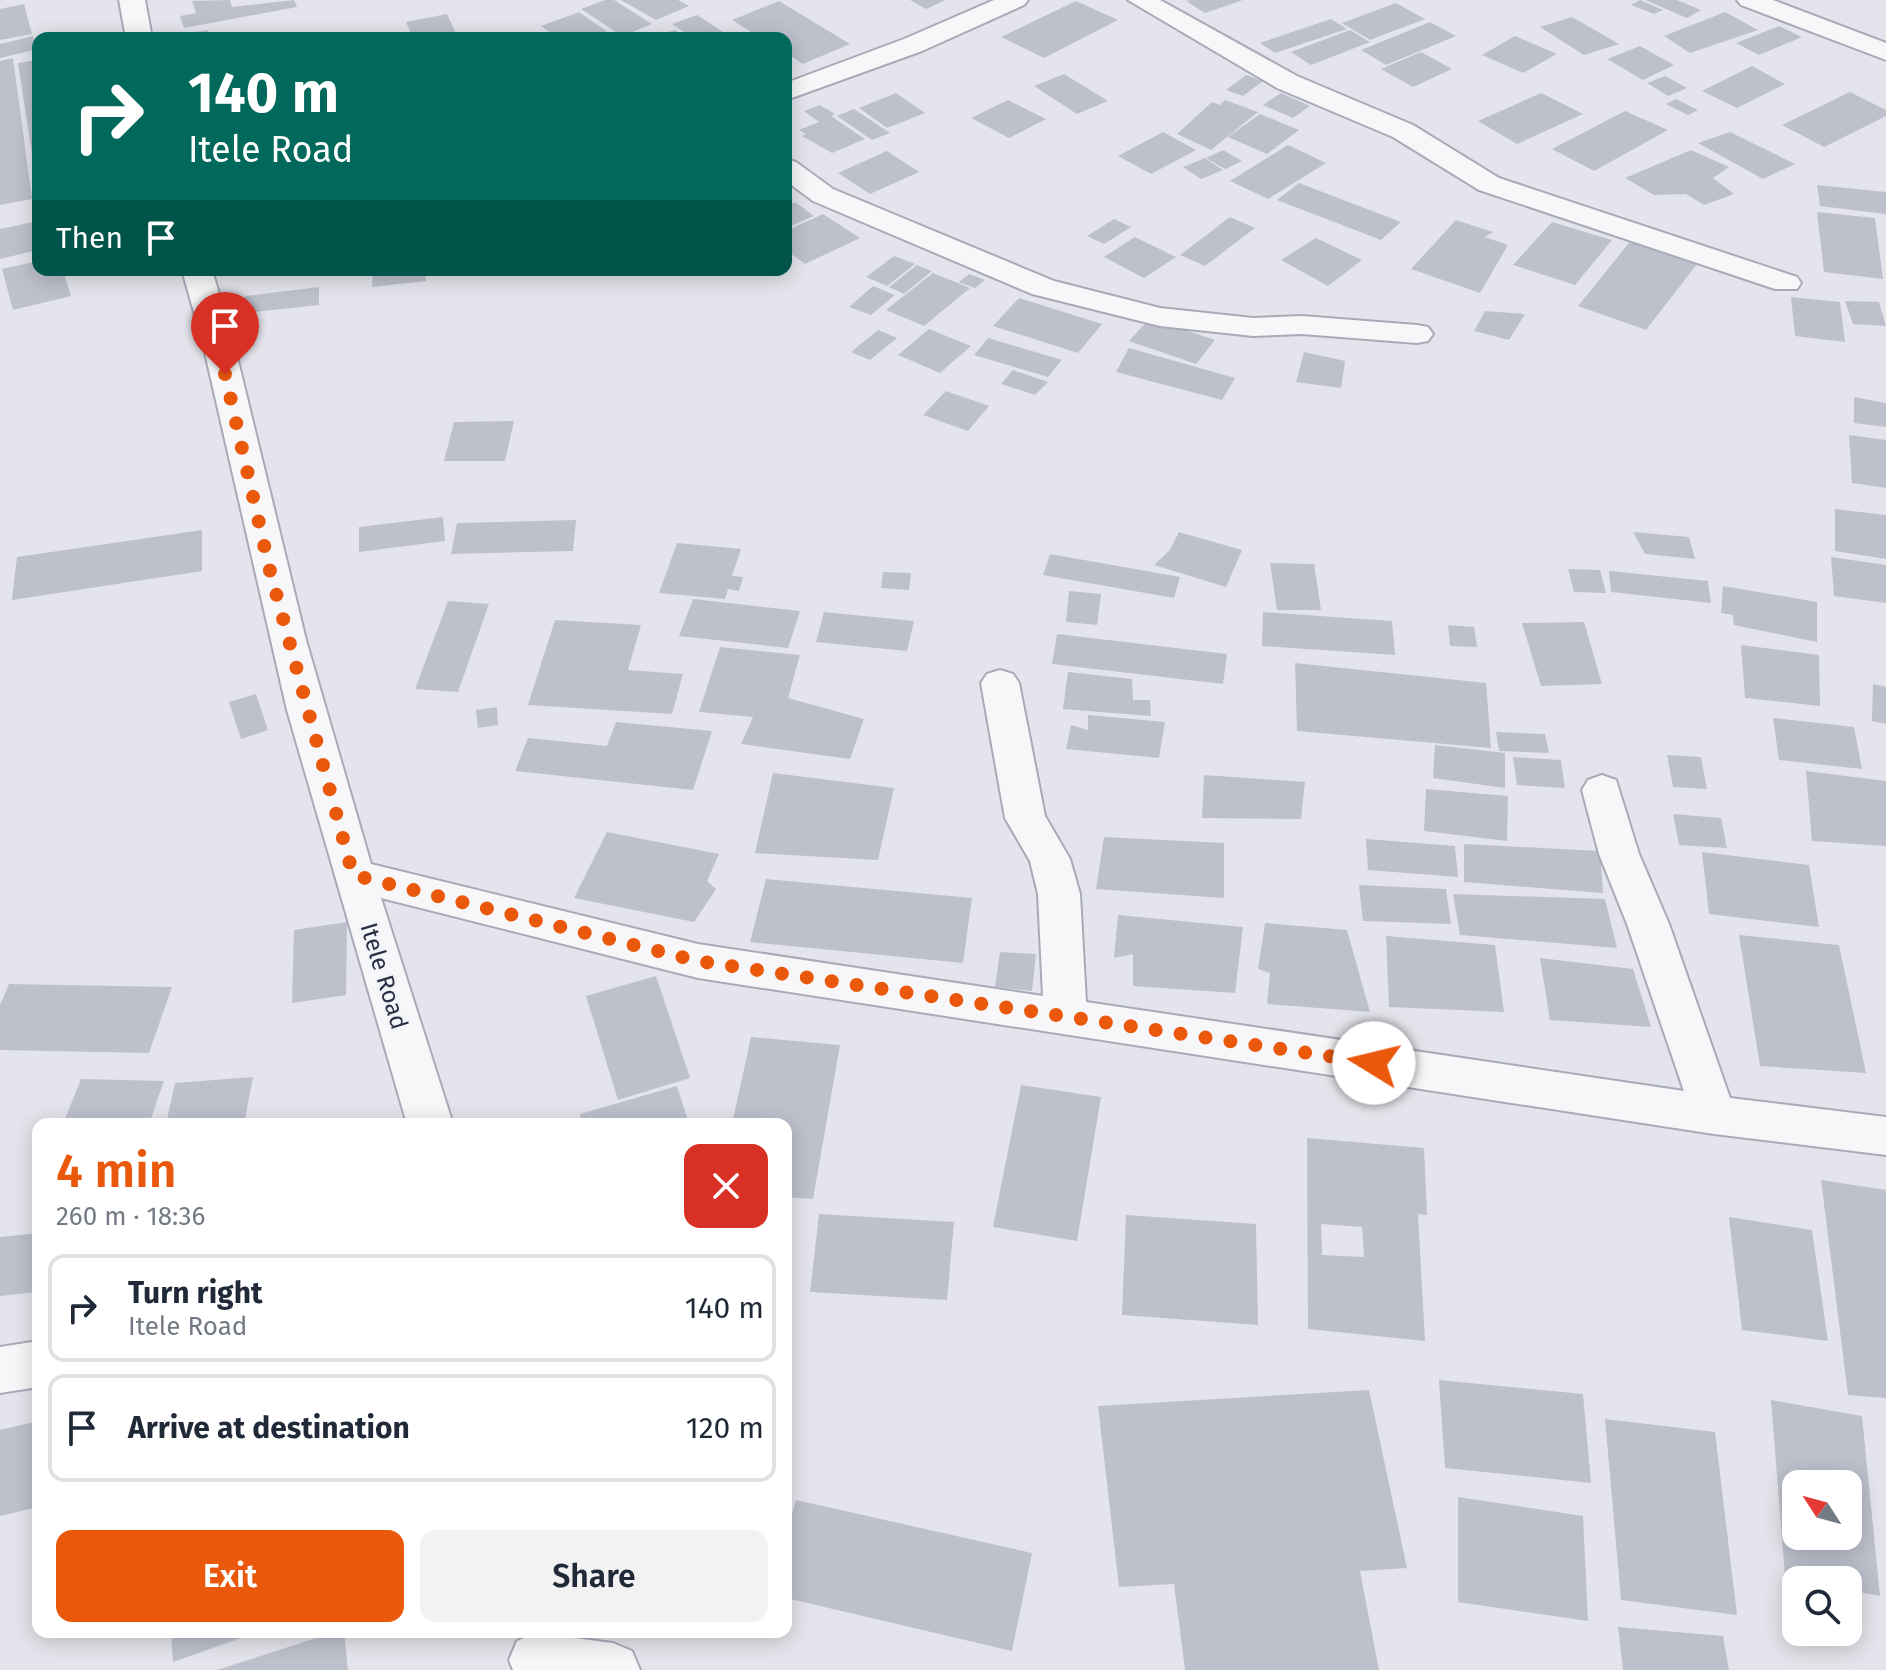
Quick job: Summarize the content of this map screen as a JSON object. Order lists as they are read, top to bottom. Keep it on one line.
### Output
{"streets":{"street":["Itele Road"]},"north":"top left","page":{"turn":["140 m","Itele Road"],"then":"Then","heading":["4 min","260 m · 18:36"],"list":[{"name":"Turn right","note":"Itele Road","value":"140 m"},{"name":"Arrive at destination","value":"120 m"}],"buttons":["Exit","Share"]}}
